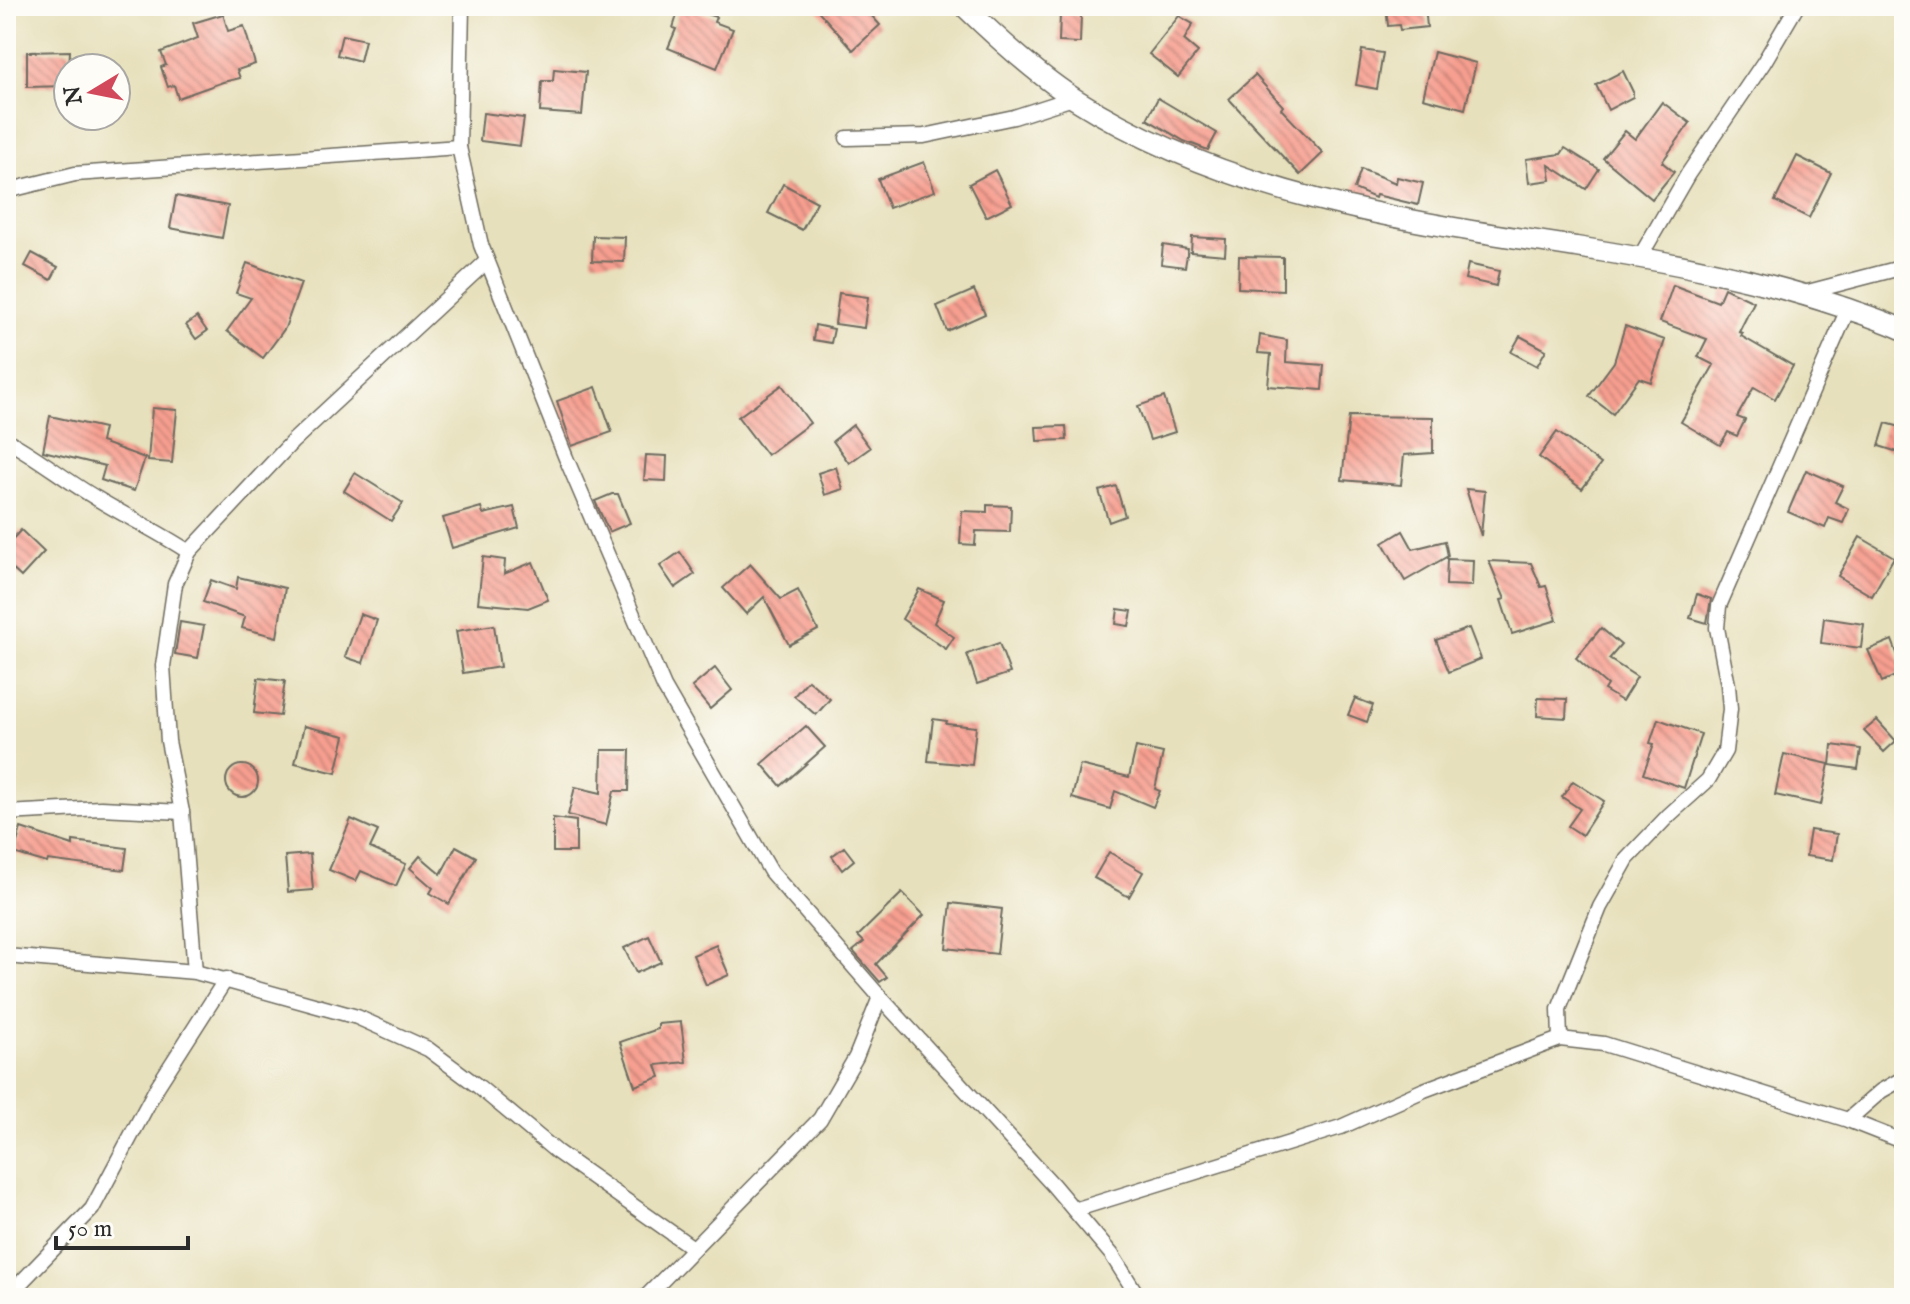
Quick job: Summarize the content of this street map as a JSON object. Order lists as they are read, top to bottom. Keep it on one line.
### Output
{"scale_bar":"50 m","north":"left"}
